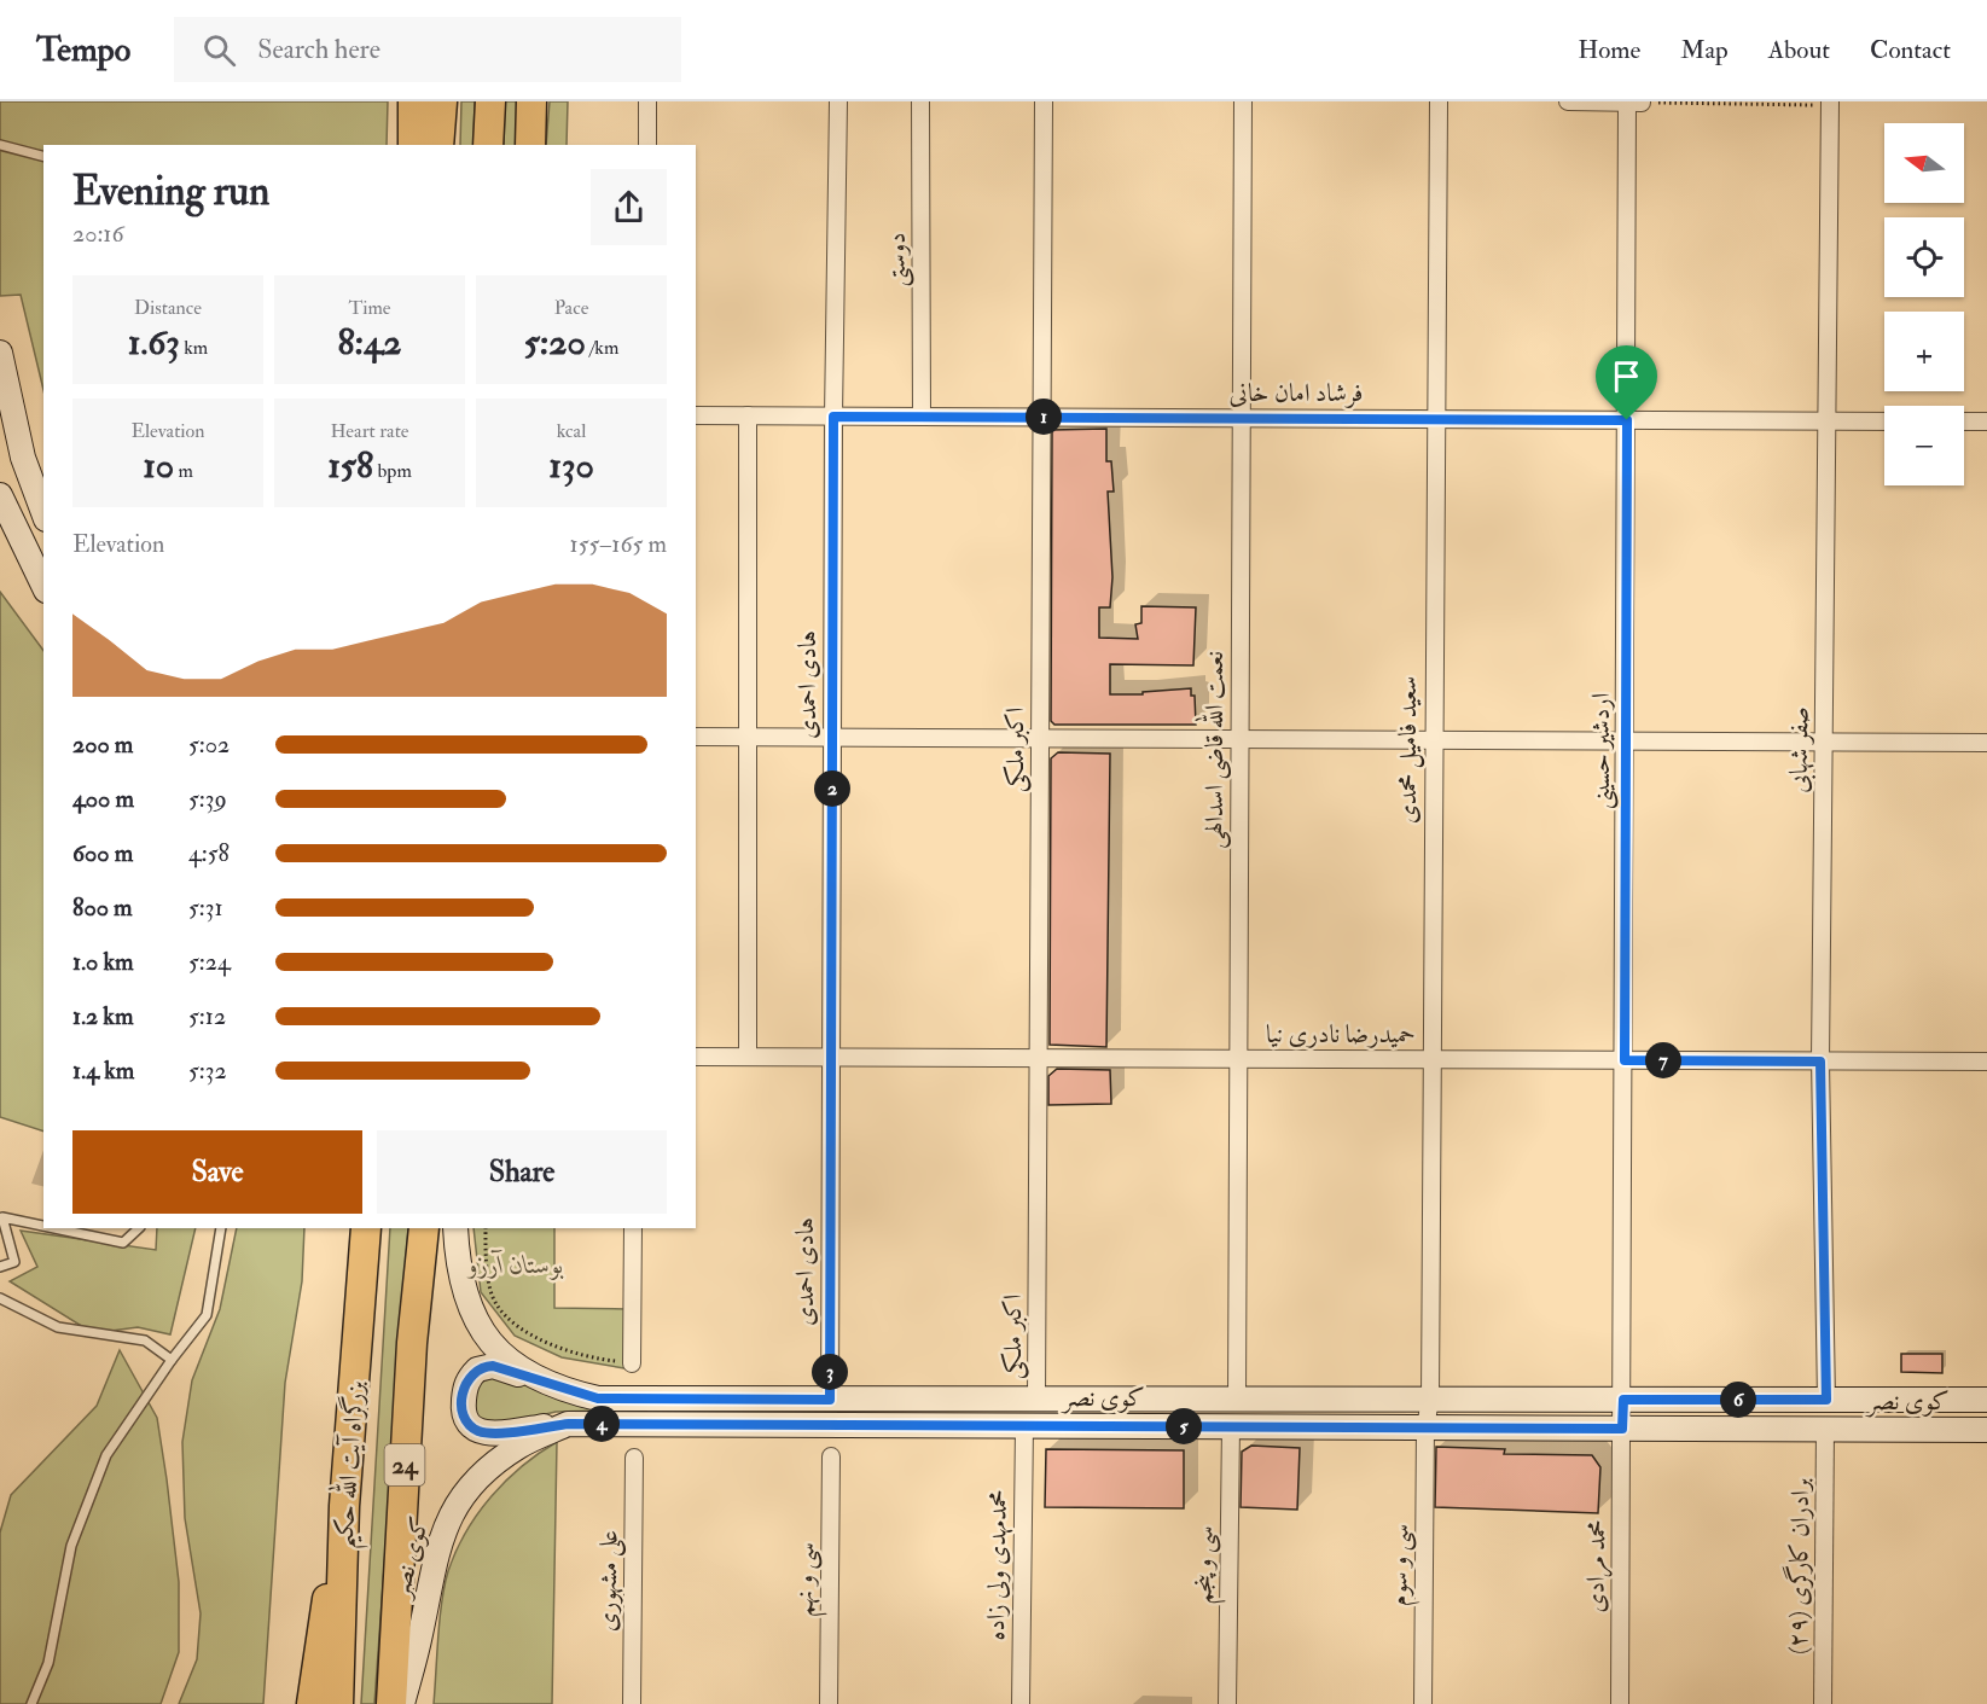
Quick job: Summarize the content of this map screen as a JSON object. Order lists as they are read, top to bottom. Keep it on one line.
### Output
{"streets":{"highway":["بزرگراه آیت الله حکیم","24"],"main road":["کوی نصر"],"street":["دوستی","فرشاد امان خانی","هادی احمدی","اکبر ملکی","نعمت الله قاضی اسدالهی","سعید فامیل محمدی","صفر شهابی","اردشیر حسینی","حمیدرضا نادری نیا","محمدمهدی ولی زاده","سی و پنجم","سی و سوم","محمد مرادی","برادران کارگری (۲۹)","سی و نهم","علی مشهوری"]},"crossings":[["دوستی","فرشاد امان خانی"],["فرشاد امان خانی","هادی احمدی"],["فرشاد امان خانی","اکبر ملکی"],["فرشاد امان خانی","نعمت الله قاضی اسدالهی"],["فرشاد امان خانی","سعید فامیل محمدی"],["فرشاد امان خانی","صفر شهابی"],["فرشاد امان خانی","اردشیر حسینی"],["هادی احمدی","حمیدرضا نادری نیا"],["هادی احمدی","کوی نصر"],["اکبر ملکی","حمیدرضا نادری نیا"],["اکبر ملکی","کوی نصر"],["نعمت الله قاضی اسدالهی","حمیدرضا نادری نیا"],["نعمت الله قاضی اسدالهی","کوی نصر"],["سعید فامیل محمدی","حمیدرضا نادری نیا"],["سعید فامیل محمدی","کوی نصر"],["سعید فامیل محمدی","سی و سوم"],["صفر شهابی","حمیدرضا نادری نیا"],["صفر شهابی","کوی نصر"],["اردشیر حسینی","حمیدرضا نادری نیا"],["اردشیر حسینی","کوی نصر"],["اردشیر حسینی","محمد مرادی"],["کوی نصر","محمدمهدی ولی زاده"],["کوی نصر","سی و پنجم"],["کوی نصر","سی و سوم"],["کوی نصر","محمد مرادی"],["کوی نصر","برادران کارگری (۲۹)"]],"parks":["بوستان آرزو"],"north":"left","page":{"header":"Tempo","search":"Search here","nav":["Home","Map","About","Contact"],"map_buttons":["+","−"],"heading":["Evening run","20:16"],"stats":[["Distance","1.63 km"],["Time","8:42"],["Pace","5:20 /km"],["Elevation","10 m"],["Heart rate","158 bpm"],["kcal","130"]],"pins":["1","2","7","3","6","4","5"],"chart":["Elevation","155–165 m"],"list":[{"name":"200 m","note":"5:02"},{"name":"400 m","note":"5:39"},{"name":"600 m","note":"4:58"},{"name":"800 m","note":"5:31"},{"name":"1.0 km","note":"5:24"},{"name":"1.2 km","note":"5:12"},{"name":"1.4 km","note":"5:32"}],"buttons":["Save","Share"]}}
